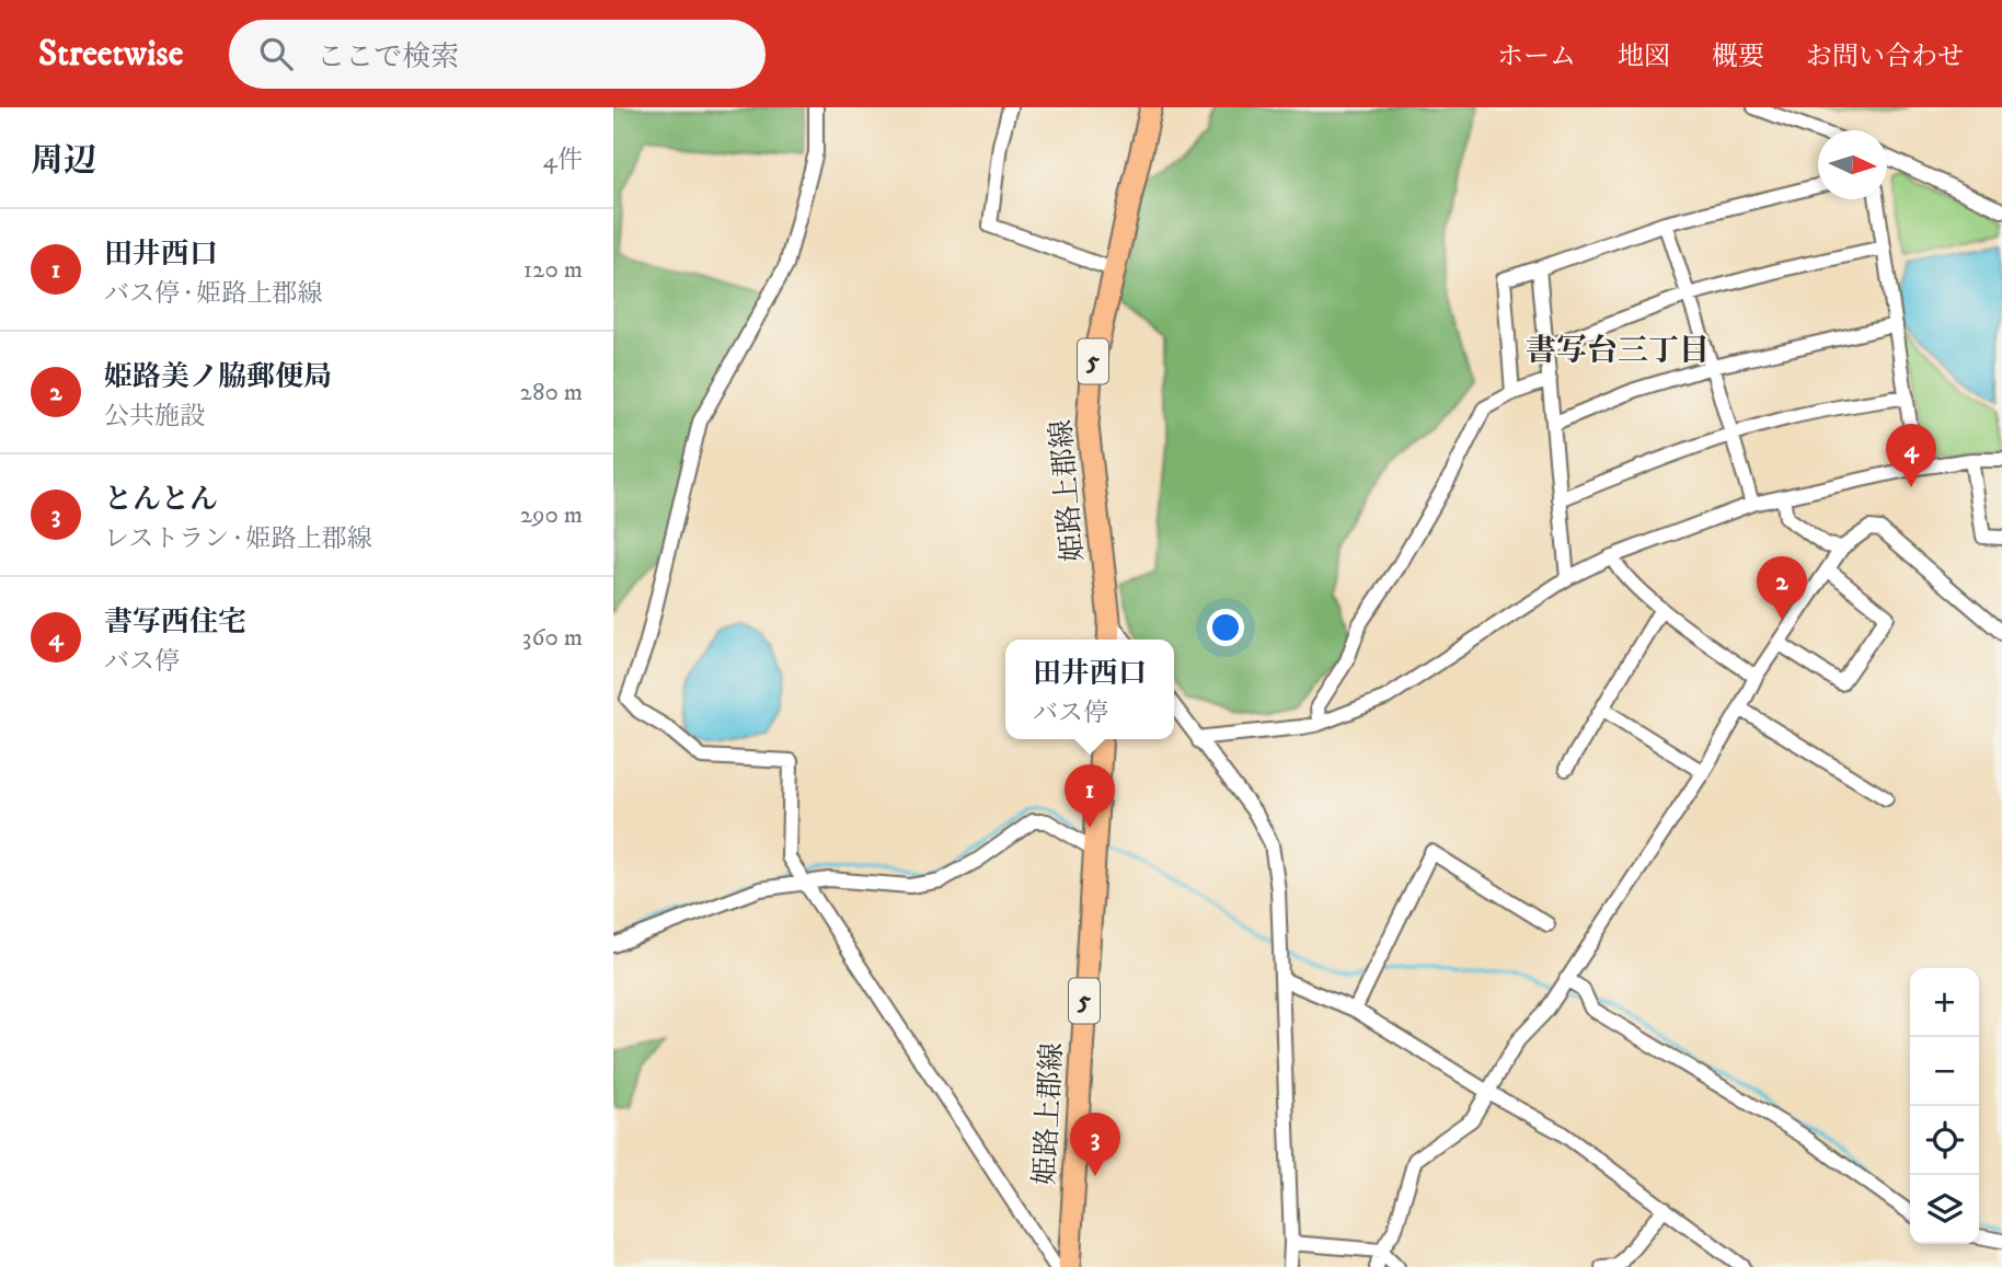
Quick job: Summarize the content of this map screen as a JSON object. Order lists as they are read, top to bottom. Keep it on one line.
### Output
{"streets":{"main road":["5","姫路上郡線"]},"districts":["書写台三丁目"],"north":"right","page":{"header":"Streetwise","search":"ここで検索","nav":["ホーム","地図","概要","お問い合わせ"],"heading":["周辺","4件"],"list":[{"mark":"1","name":"田井西口","note":"バス停 · 姫路上郡線","value":"120 m"},{"mark":"2","name":"姫路美ノ脇郵便局","note":"公共施設","value":"280 m"},{"mark":"3","name":"とんとん","note":"レストラン · 姫路上郡線","value":"290 m"},{"mark":"4","name":"書写西住宅","note":"バス停","value":"360 m"}],"pins":["4","2","1","3"],"popup":["田井西口","バス停"],"map_buttons":["+","−"]}}
